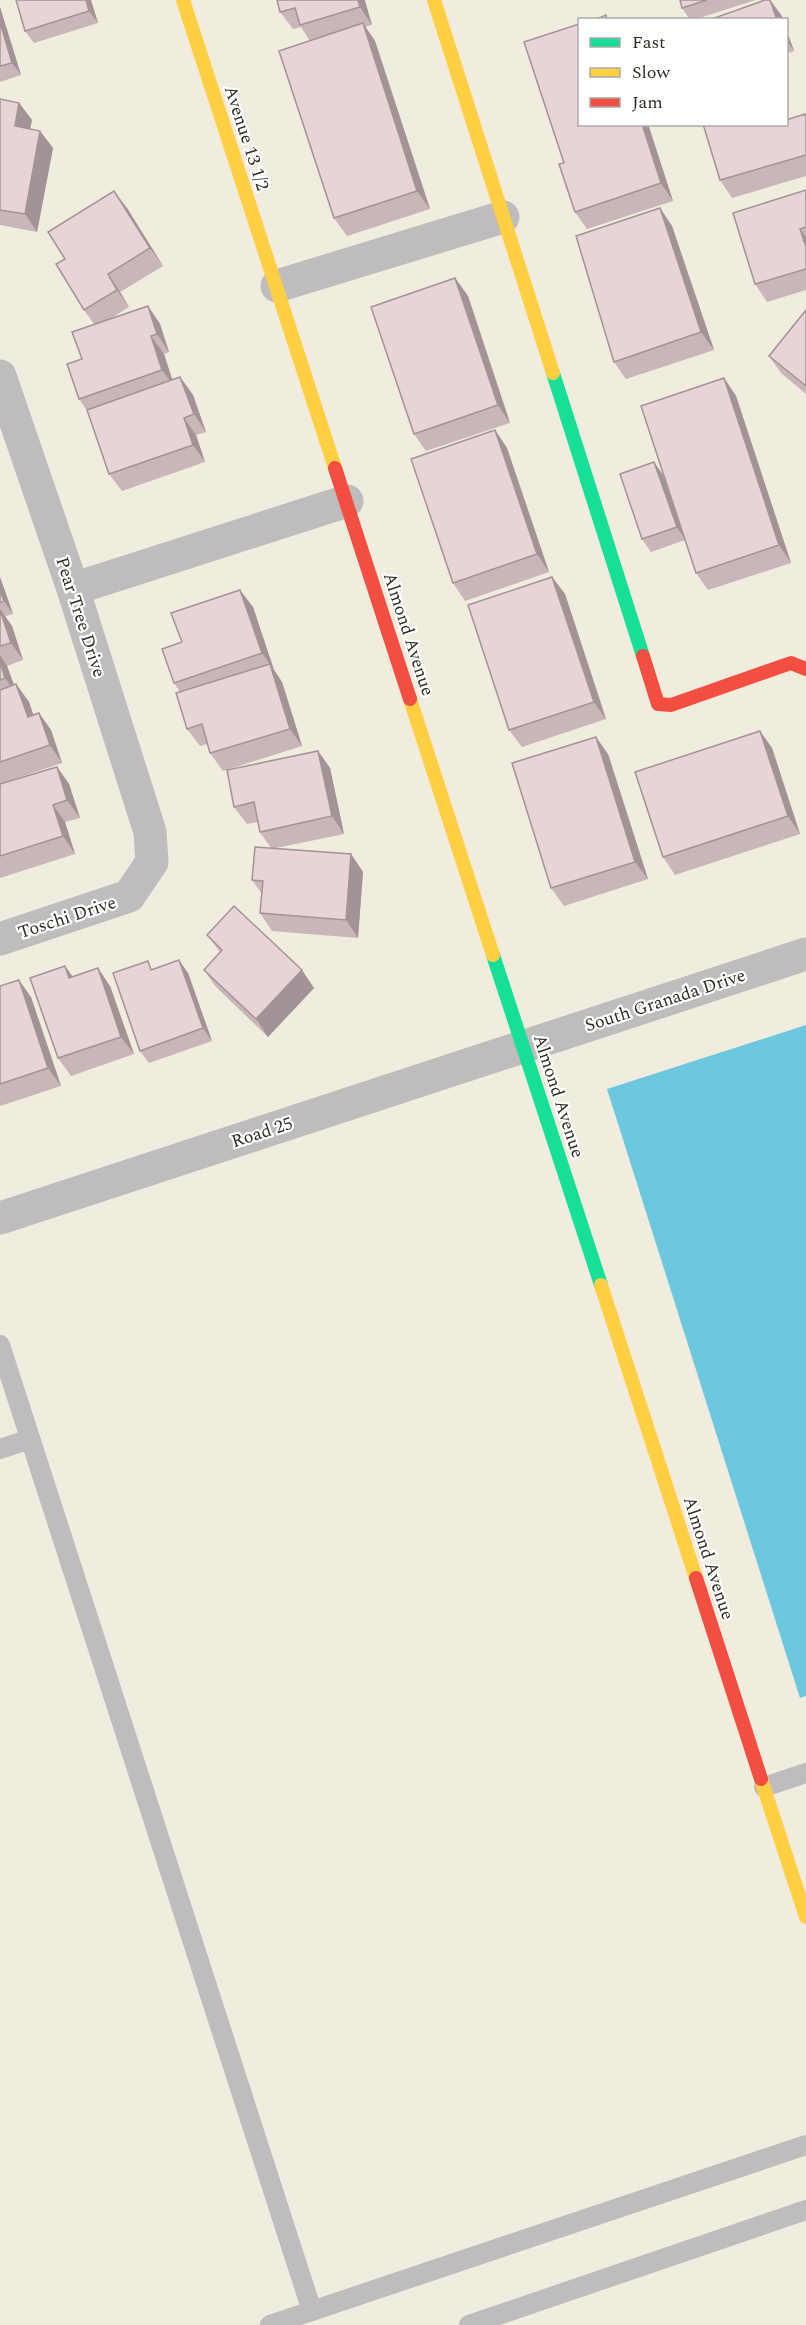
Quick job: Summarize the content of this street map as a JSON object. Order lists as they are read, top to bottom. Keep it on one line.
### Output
{"streets":{"street":["Avenue 13 1/2","Pear Tree Drive","Almond Avenue","Toschi Drive","South Granada Drive","Road 25"]},"crossings":[["Avenue 13 1/2","Almond Avenue"],["Pear Tree Drive","Toschi Drive"],["Almond Avenue","South Granada Drive"],["Almond Avenue","Road 25"],["South Granada Drive","Road 25"]],"legend":["Fast","Slow","Jam"]}
